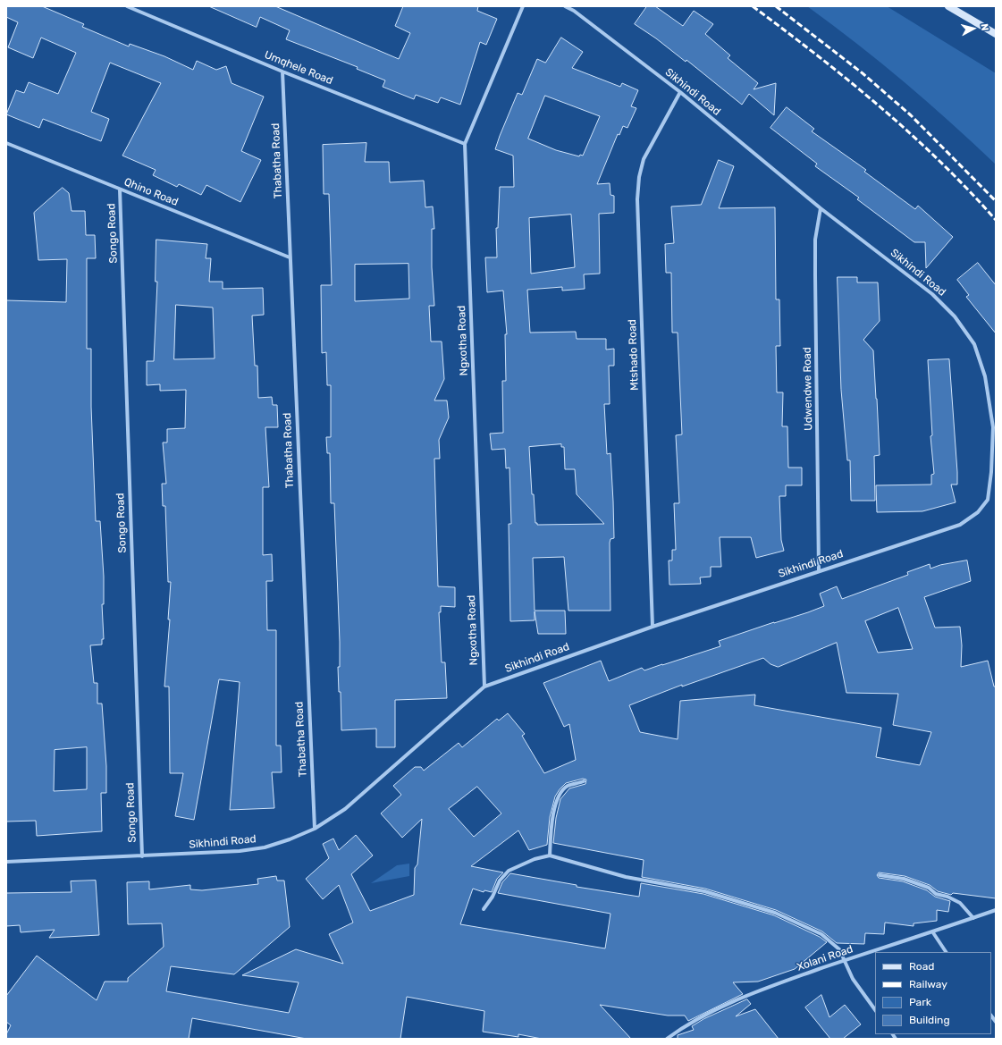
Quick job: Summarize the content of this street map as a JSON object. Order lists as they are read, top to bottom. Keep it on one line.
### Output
{"streets":{"street":["Umqhele Road","Sikhindi Road","Thabatha Road","Qhino Road","Songo Road","Ngxotha Road","Mtshado Road","Udwendwe Road","Xolani Road"]},"crossings":[["Umqhele Road","Thabatha Road"],["Umqhele Road","Ngxotha Road"],["Sikhindi Road","Thabatha Road"],["Sikhindi Road","Songo Road"],["Sikhindi Road","Ngxotha Road"],["Sikhindi Road","Mtshado Road"],["Sikhindi Road","Udwendwe Road"],["Thabatha Road","Qhino Road"],["Qhino Road","Songo Road"]],"legend":["Road","Railway","Park","Building"],"north":"right"}
